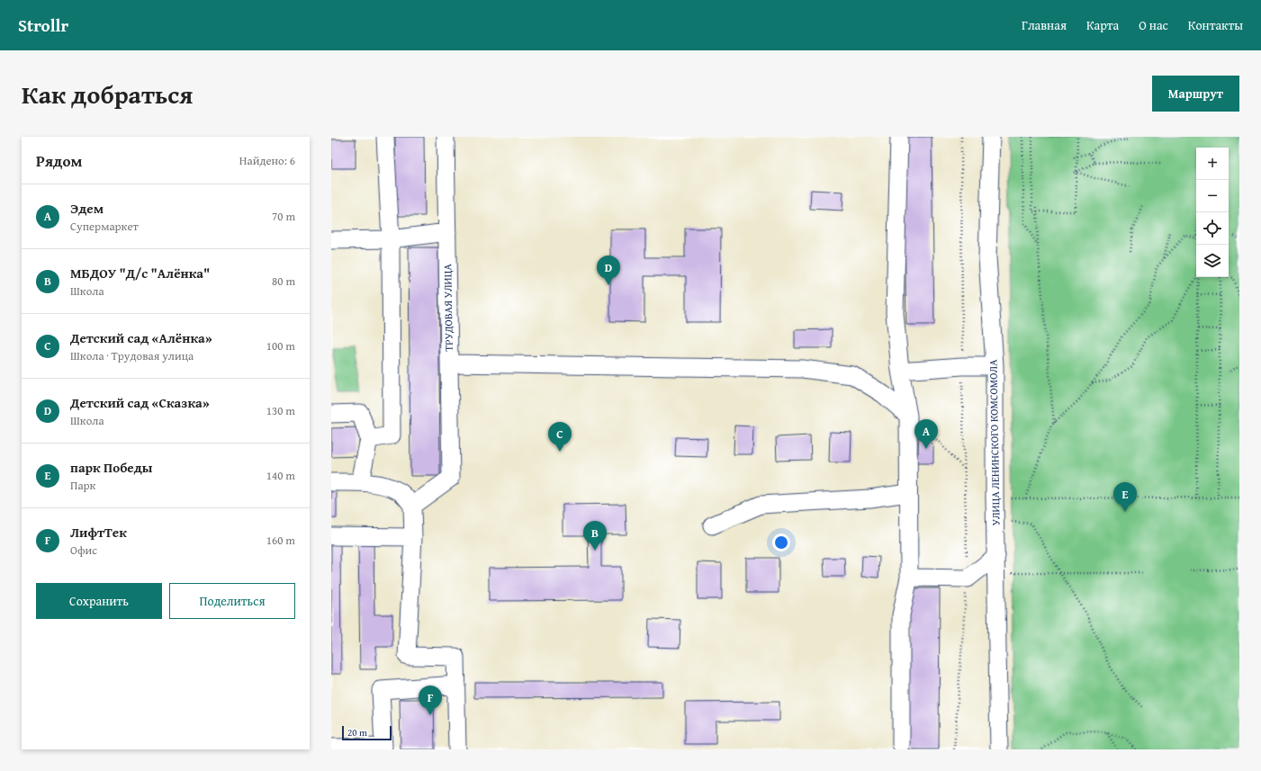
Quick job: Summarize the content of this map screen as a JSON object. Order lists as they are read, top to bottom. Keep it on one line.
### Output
{"streets":{"street":["ТРУДОВАЯ УЛИЦА","УЛИЦА ЛЕНИНСКОГО КОМСОМОЛА"]},"scale_bar":"20 m","page":{"header":"Strollr","nav":["Главная","Карта","О нас","Контакты"],"title":"Как добраться","buttons":["Маршрут",["Сохранить","Поделиться"]],"heading":["Рядом","Найдено: 6"],"map_buttons":["+","−"],"list":[{"mark":"A","name":"Эдем","note":"Супермаркет","value":"70 m"},{"mark":"B","name":"МБДОУ \"Д/с \"Алёнка\"","note":"Школа","value":"80 m"},{"mark":"C","name":"Детский сад «Алёнка»","note":"Школа · Трудовая улица","value":"100 m"},{"mark":"D","name":"Детский сад «Сказка»","note":"Школа","value":"130 m"},{"mark":"E","name":"парк Победы","note":"Парк","value":"140 m"},{"mark":"F","name":"ЛифтТек","note":"Офис","value":"160 m"}],"pins":["D","A","C","E","B","F"],"scale":"20 m"}}
